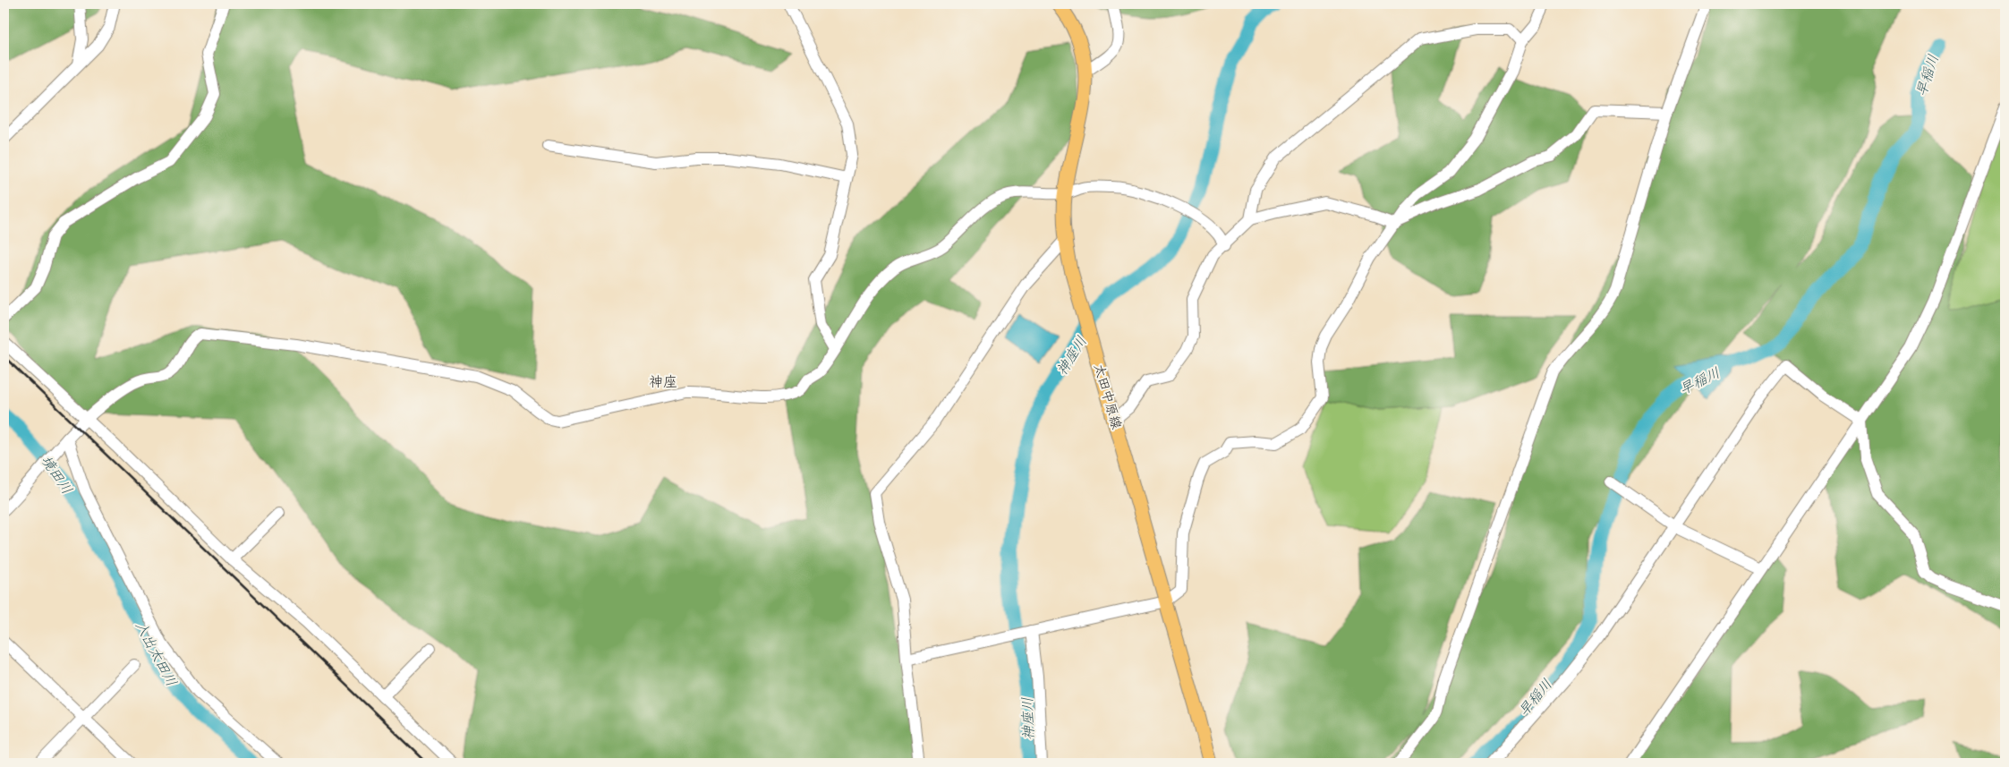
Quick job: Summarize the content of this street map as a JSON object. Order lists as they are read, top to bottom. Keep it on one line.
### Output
{"streets":{"main road":["太田中原線"]},"districts":["神座"],"water":["早稲川","神座川","境田川","入出太田川"]}
